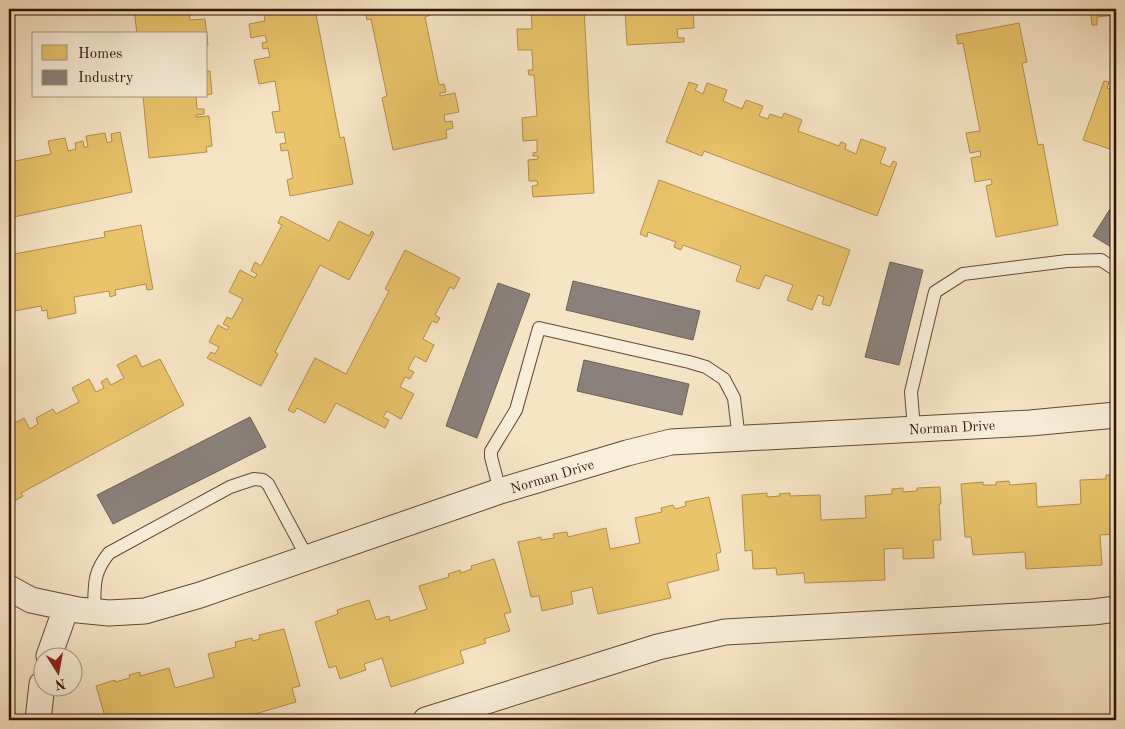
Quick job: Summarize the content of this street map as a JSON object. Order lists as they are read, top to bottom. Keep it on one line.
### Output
{"streets":{"street":["Norman Drive"]},"legend":["Homes","Industry"],"north":"bottom"}
